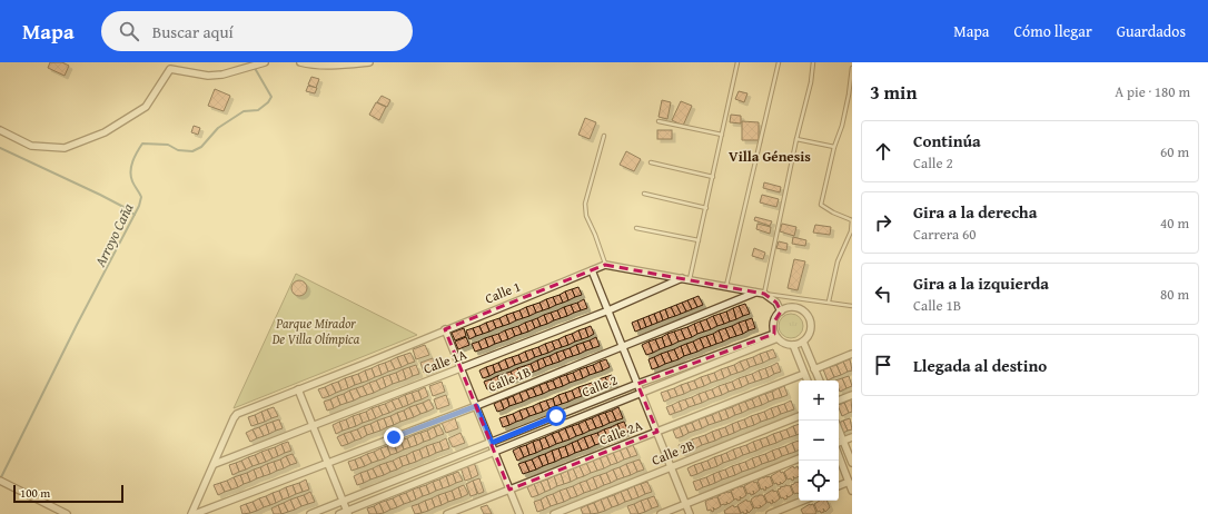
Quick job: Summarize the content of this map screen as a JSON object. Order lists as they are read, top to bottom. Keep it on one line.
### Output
{"streets":{"street":["Calle 1","Calle 1A","Calle 1B","Calle 2","Calle 2A","Calle 2B"]},"crossings":[["Calle 1","Calle 1A"]],"districts":["Villa Génesis"],"water":["Arroyo Caña"],"parks":["Parque Mirador De Villa Olímpica"],"scale_bar":"100 m","page":{"header":"Mapa","search":"Buscar aquí","nav":["Mapa","Cómo llegar","Guardados"],"heading":["3 min","A pie · 180 m"],"list":[["Continúa","Calle 2","60 m"],["Gira a la derecha","Carrera 60","40 m"],["Gira a la izquierda","Calle 1B","80 m"],"Llegada al destino"],"map_buttons":["+","−"],"scale":"100 m"}}
